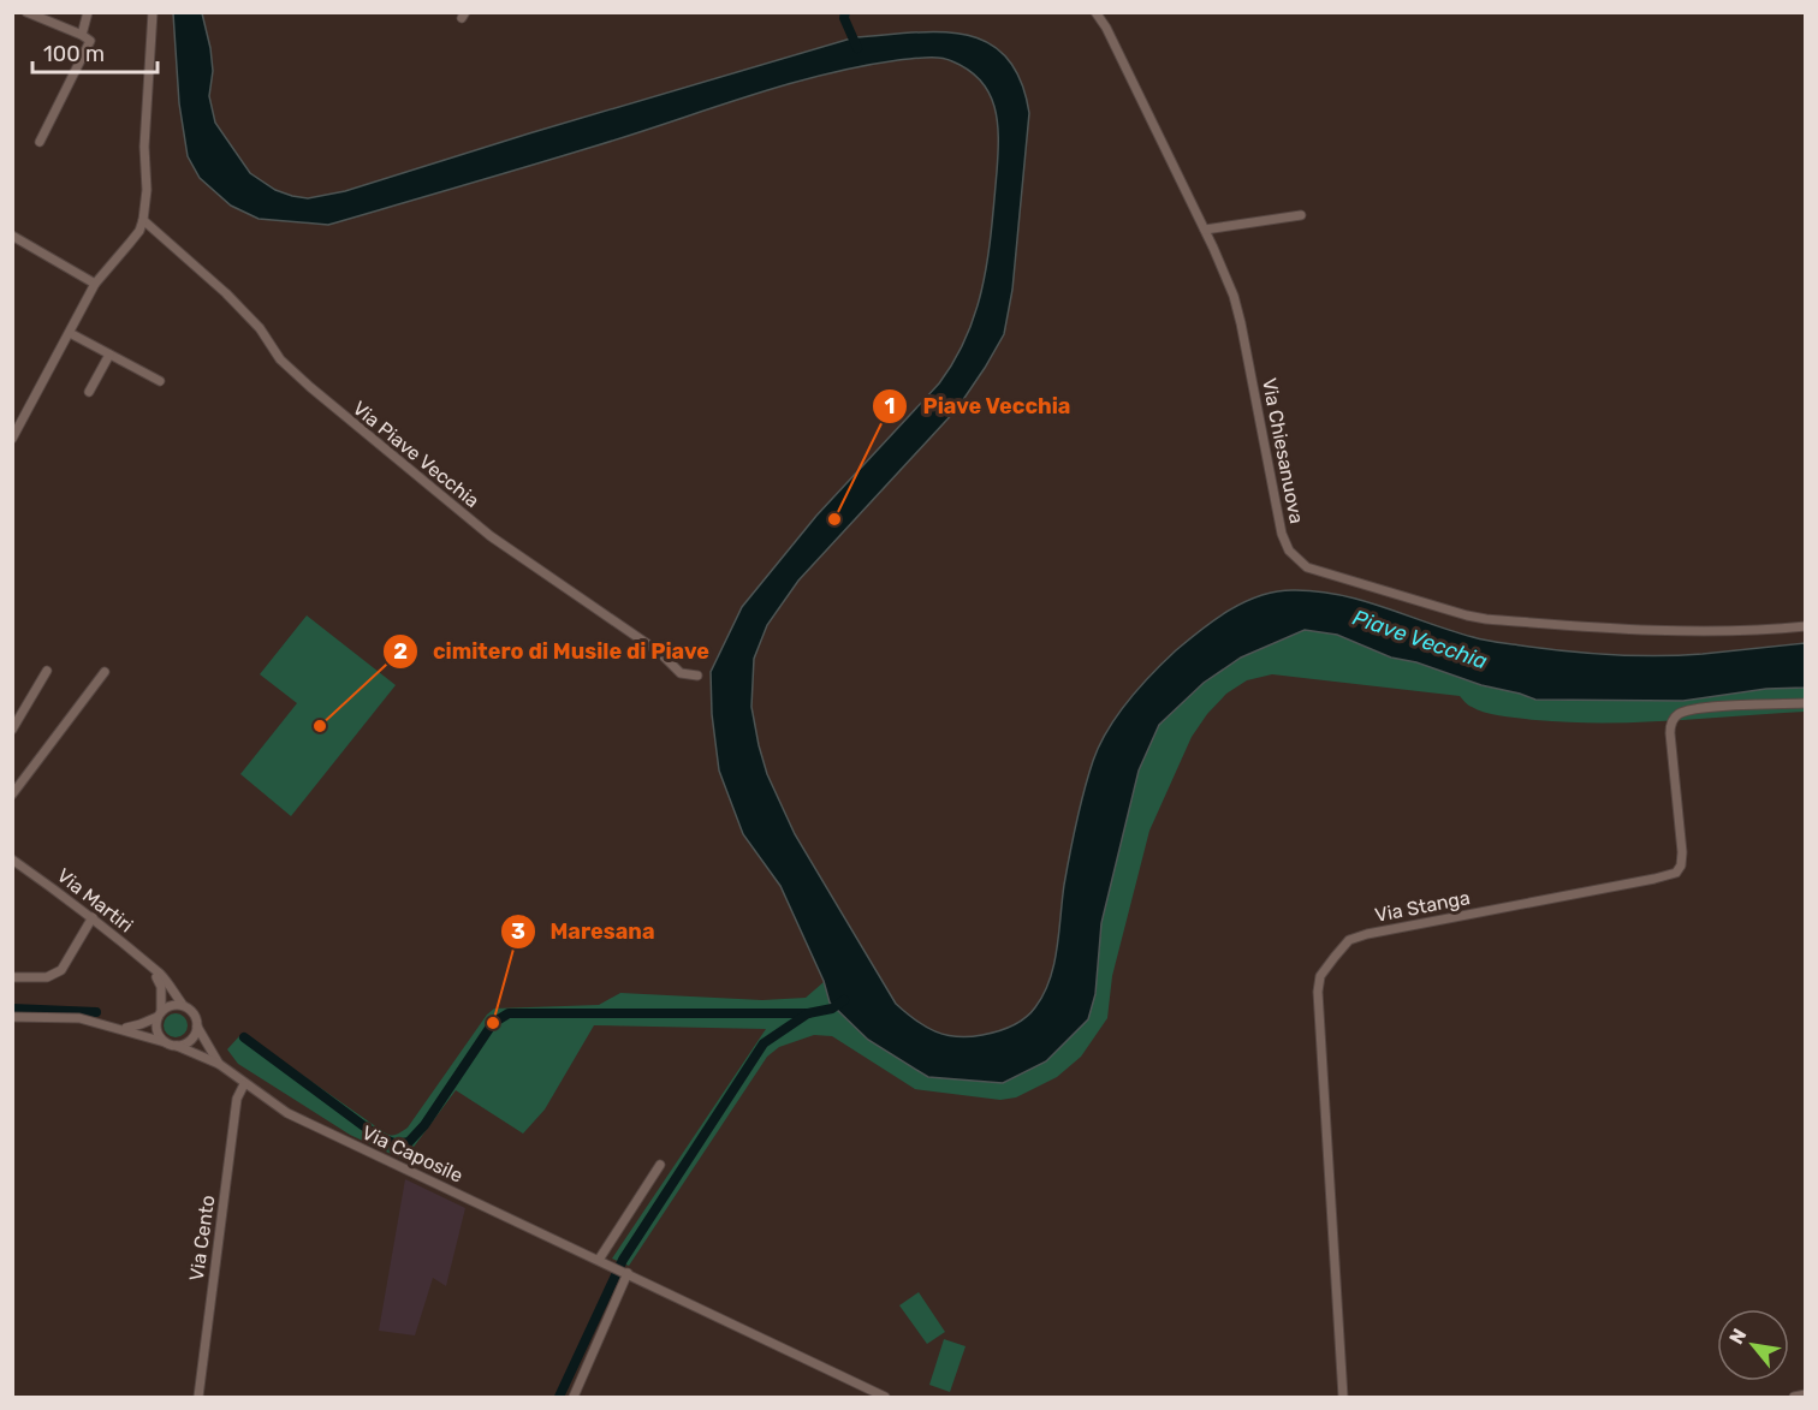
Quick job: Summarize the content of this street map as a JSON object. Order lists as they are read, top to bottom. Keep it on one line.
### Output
{"streets":{"street":["Via Chiesanuova","Via Piave Vecchia","Via Martiri","Via Stanga","Via Caposile","Via Cento"]},"crossings":[["Via Martiri","Via Caposile"],["Via Caposile","Via Cento"]],"water":["Piave Vecchia"],"places":["Piave Vecchia","cimitero di Musile di Piave","Maresana"],"scale_bar":"100 m","north":"top left"}
